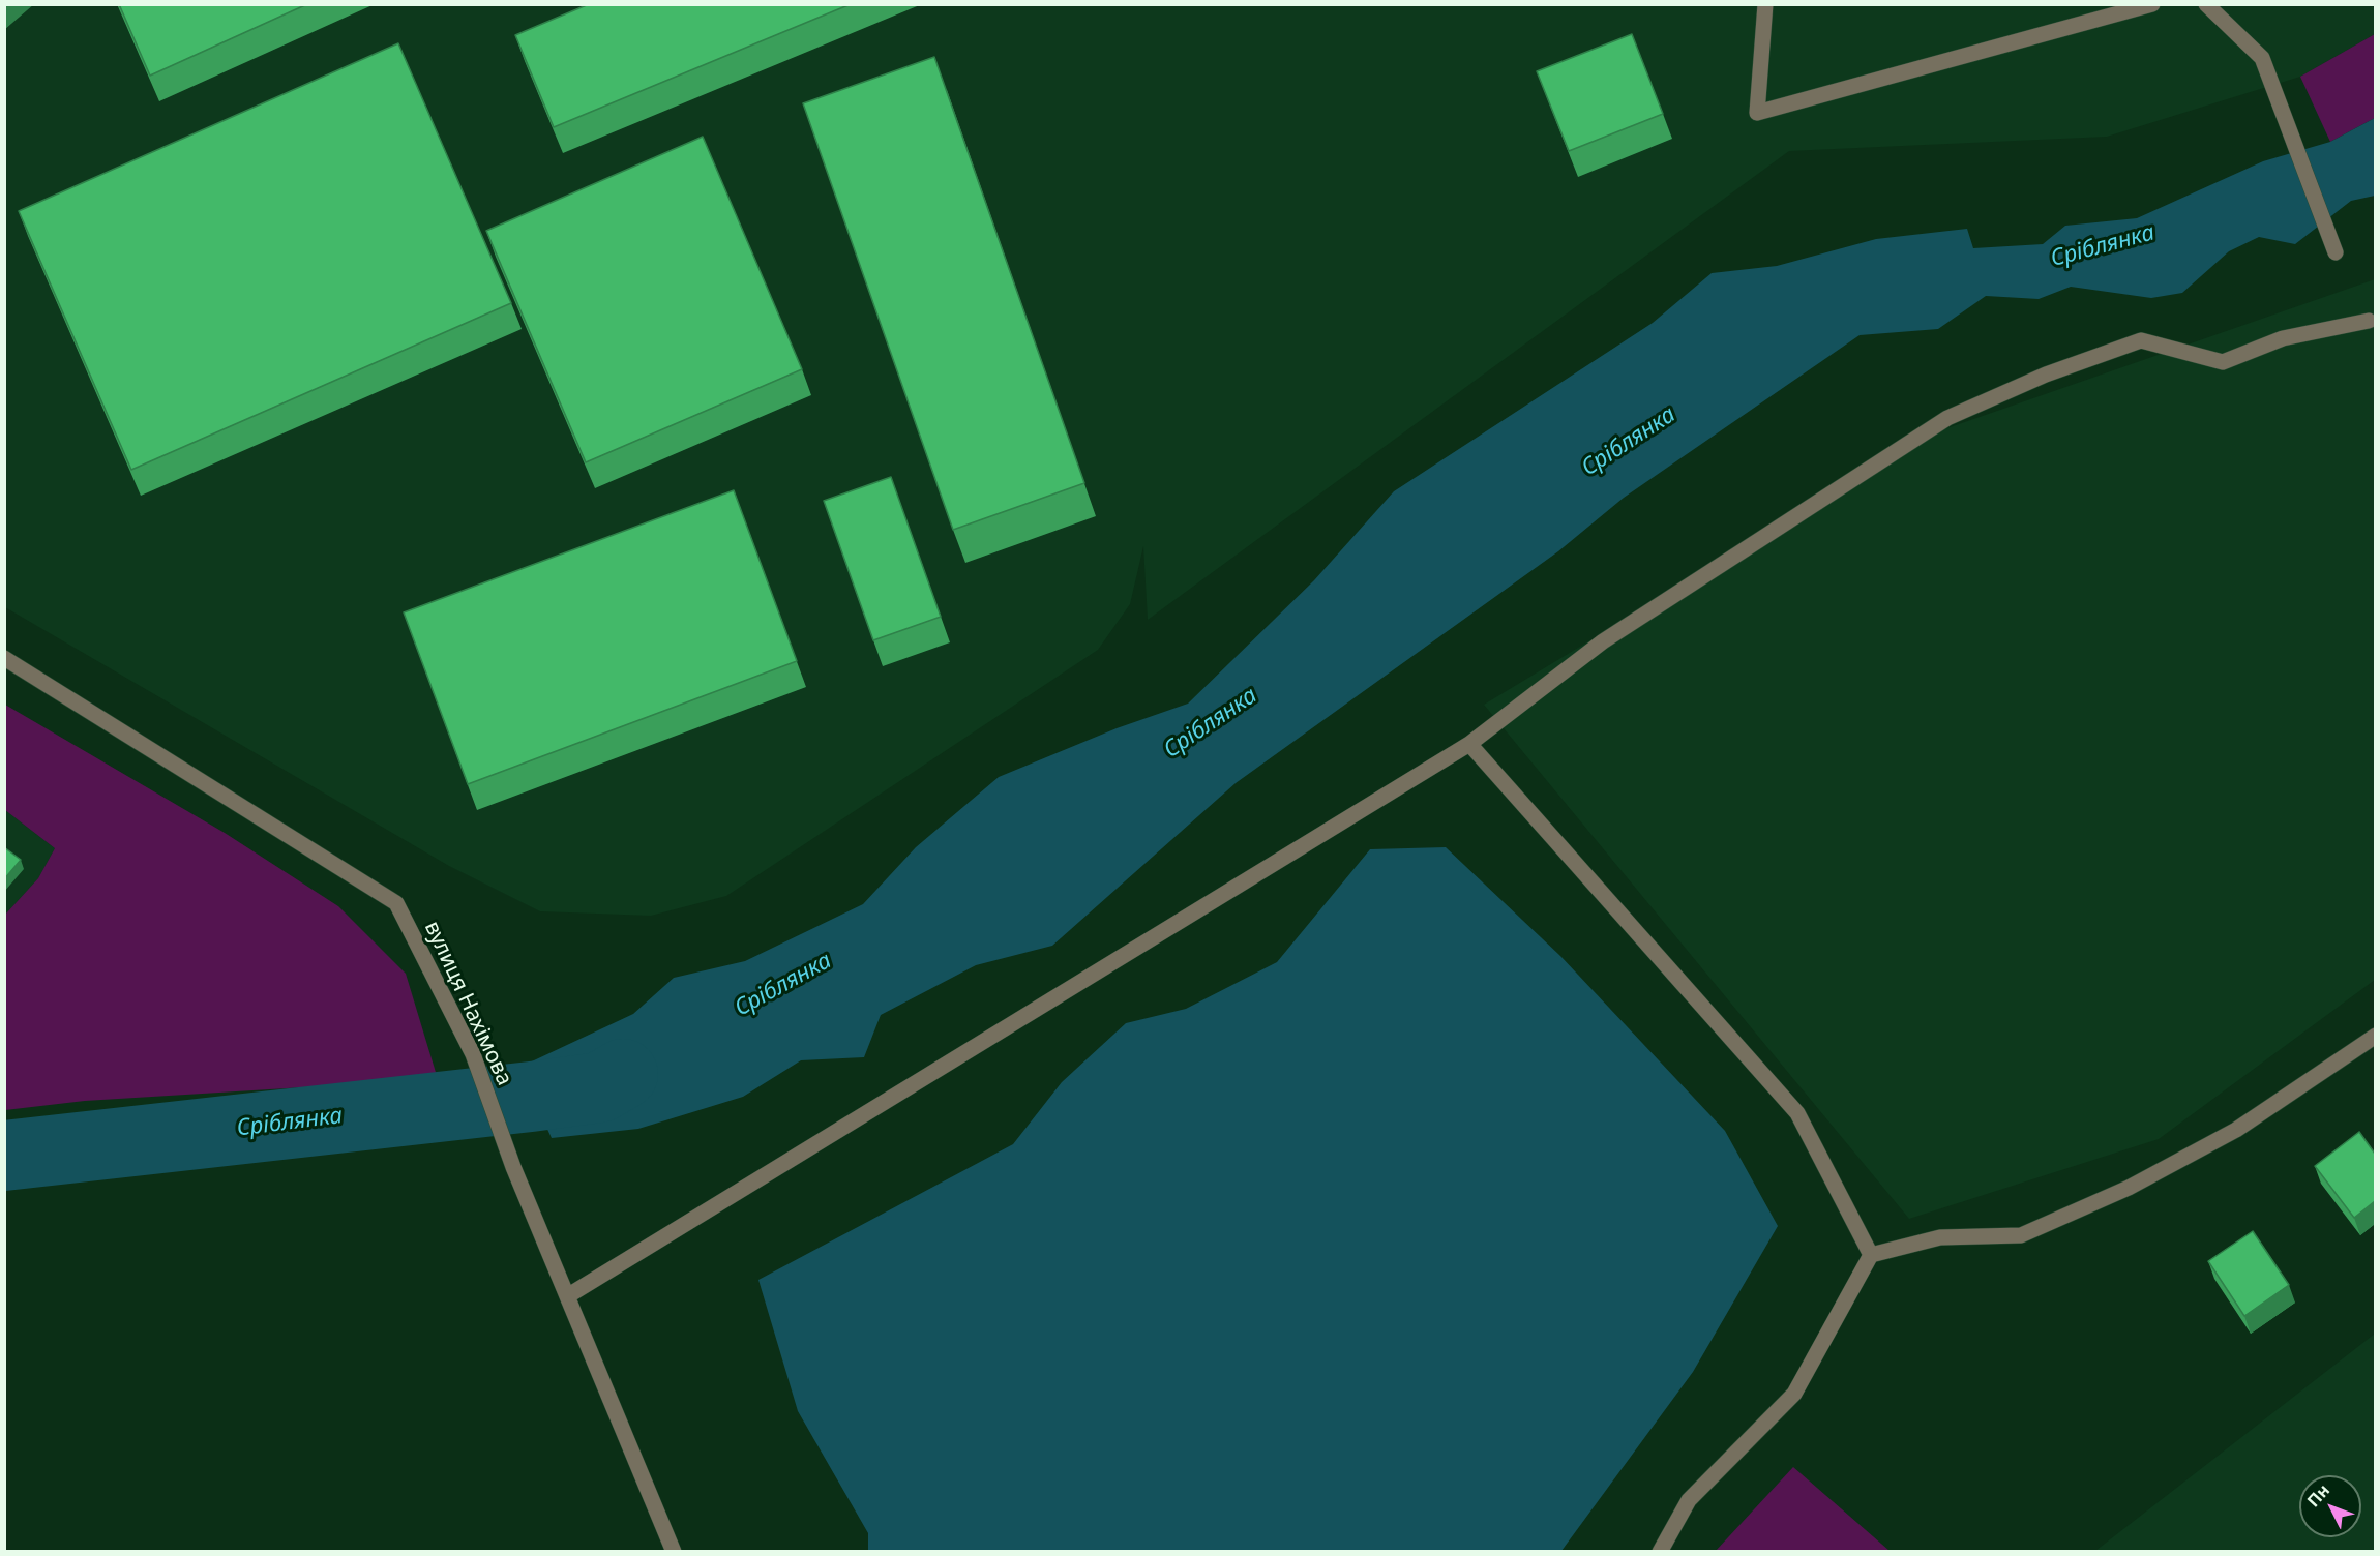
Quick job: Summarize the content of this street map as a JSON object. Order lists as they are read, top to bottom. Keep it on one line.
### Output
{"streets":{"street":["вулиця Нахімова"]},"water":["Сріблянка"],"north":"top left"}
